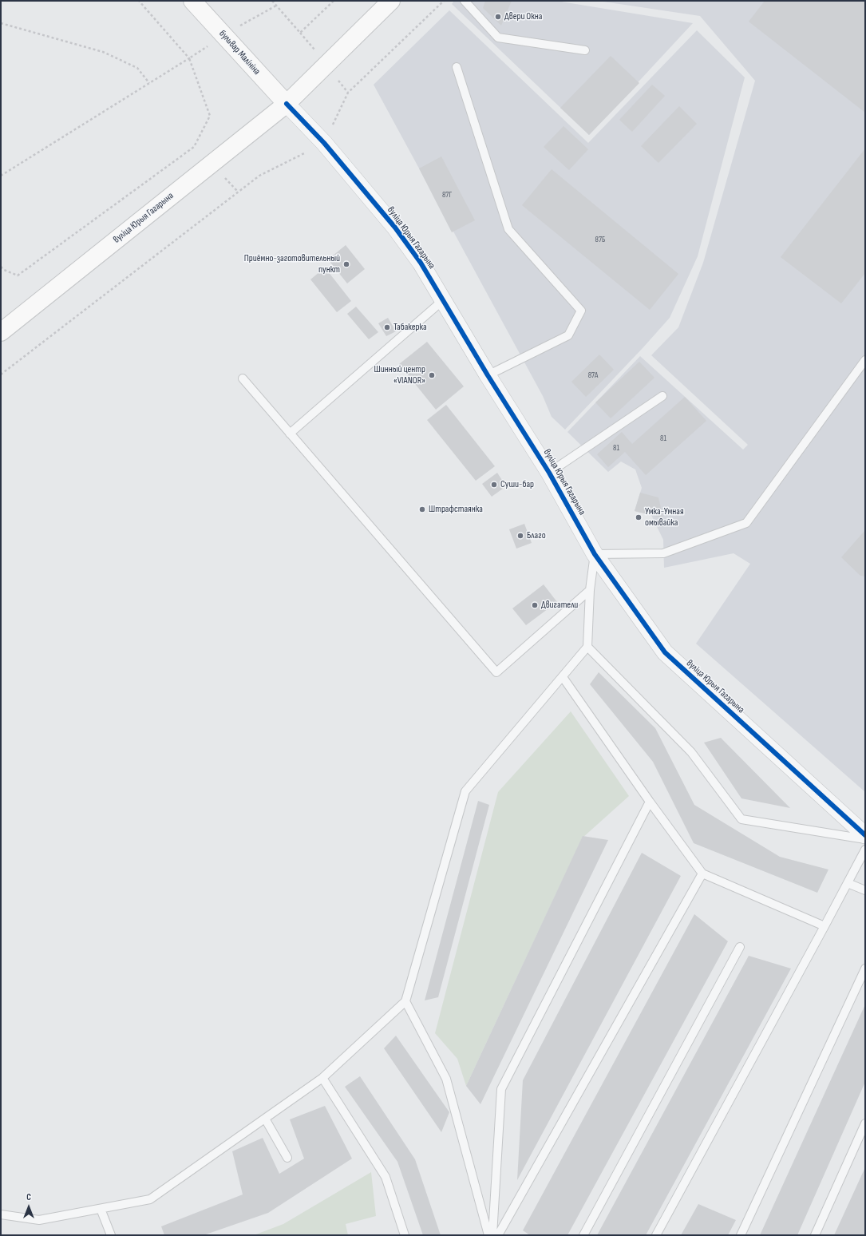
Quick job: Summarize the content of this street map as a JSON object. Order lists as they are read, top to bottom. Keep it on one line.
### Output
{"streets":{"main road":["бульвар Малініна","вуліца Юрыя Гагарына"]},"crossings":[["бульвар Малініна","вуліца Юрыя Гагарына"]],"places":["Двери Окна","Приёмно-заготовительный пункт","Табакерка","Шинный центр «VIANOR»","Суши-бар","Штрафстаянка","Умка-Умная омывайка","Благо","Двигатели"],"house_numbers":["87Г","87Б","87А","81","81"],"north":"top"}
